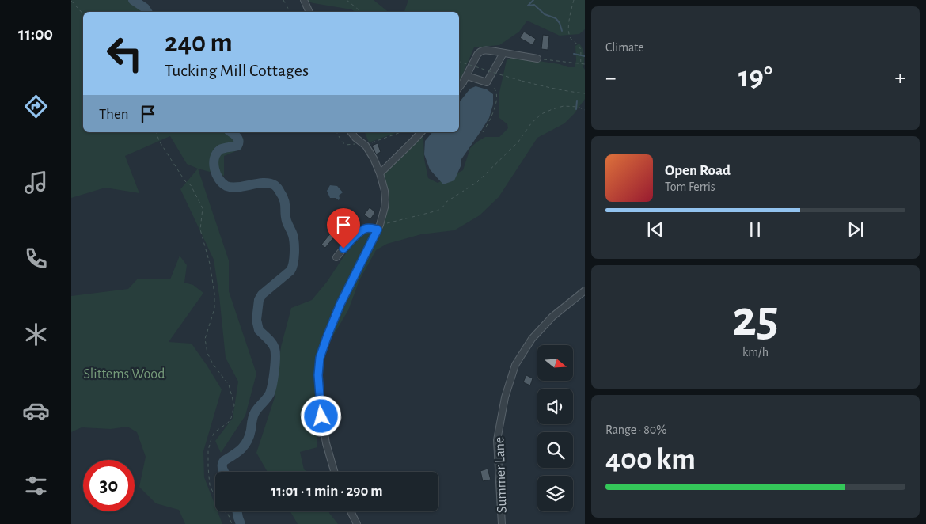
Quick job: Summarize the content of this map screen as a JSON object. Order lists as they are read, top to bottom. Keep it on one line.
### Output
{"streets":{"street":["Summer Lane"]},"parks":["Slittems Wood"],"north":"right","page":{"tabs":"11:00","tile":["Climate",["25","km/h"],["Range · 80%","400 km"]],"turn":["240 m","Tucking Mill Cottages"],"heat":["−","19°","+"],"then":"Then","song":["Open Road","Tom Ferris"],"limit":"30","trip":"11:01 · 1 min · 290 m"}}
